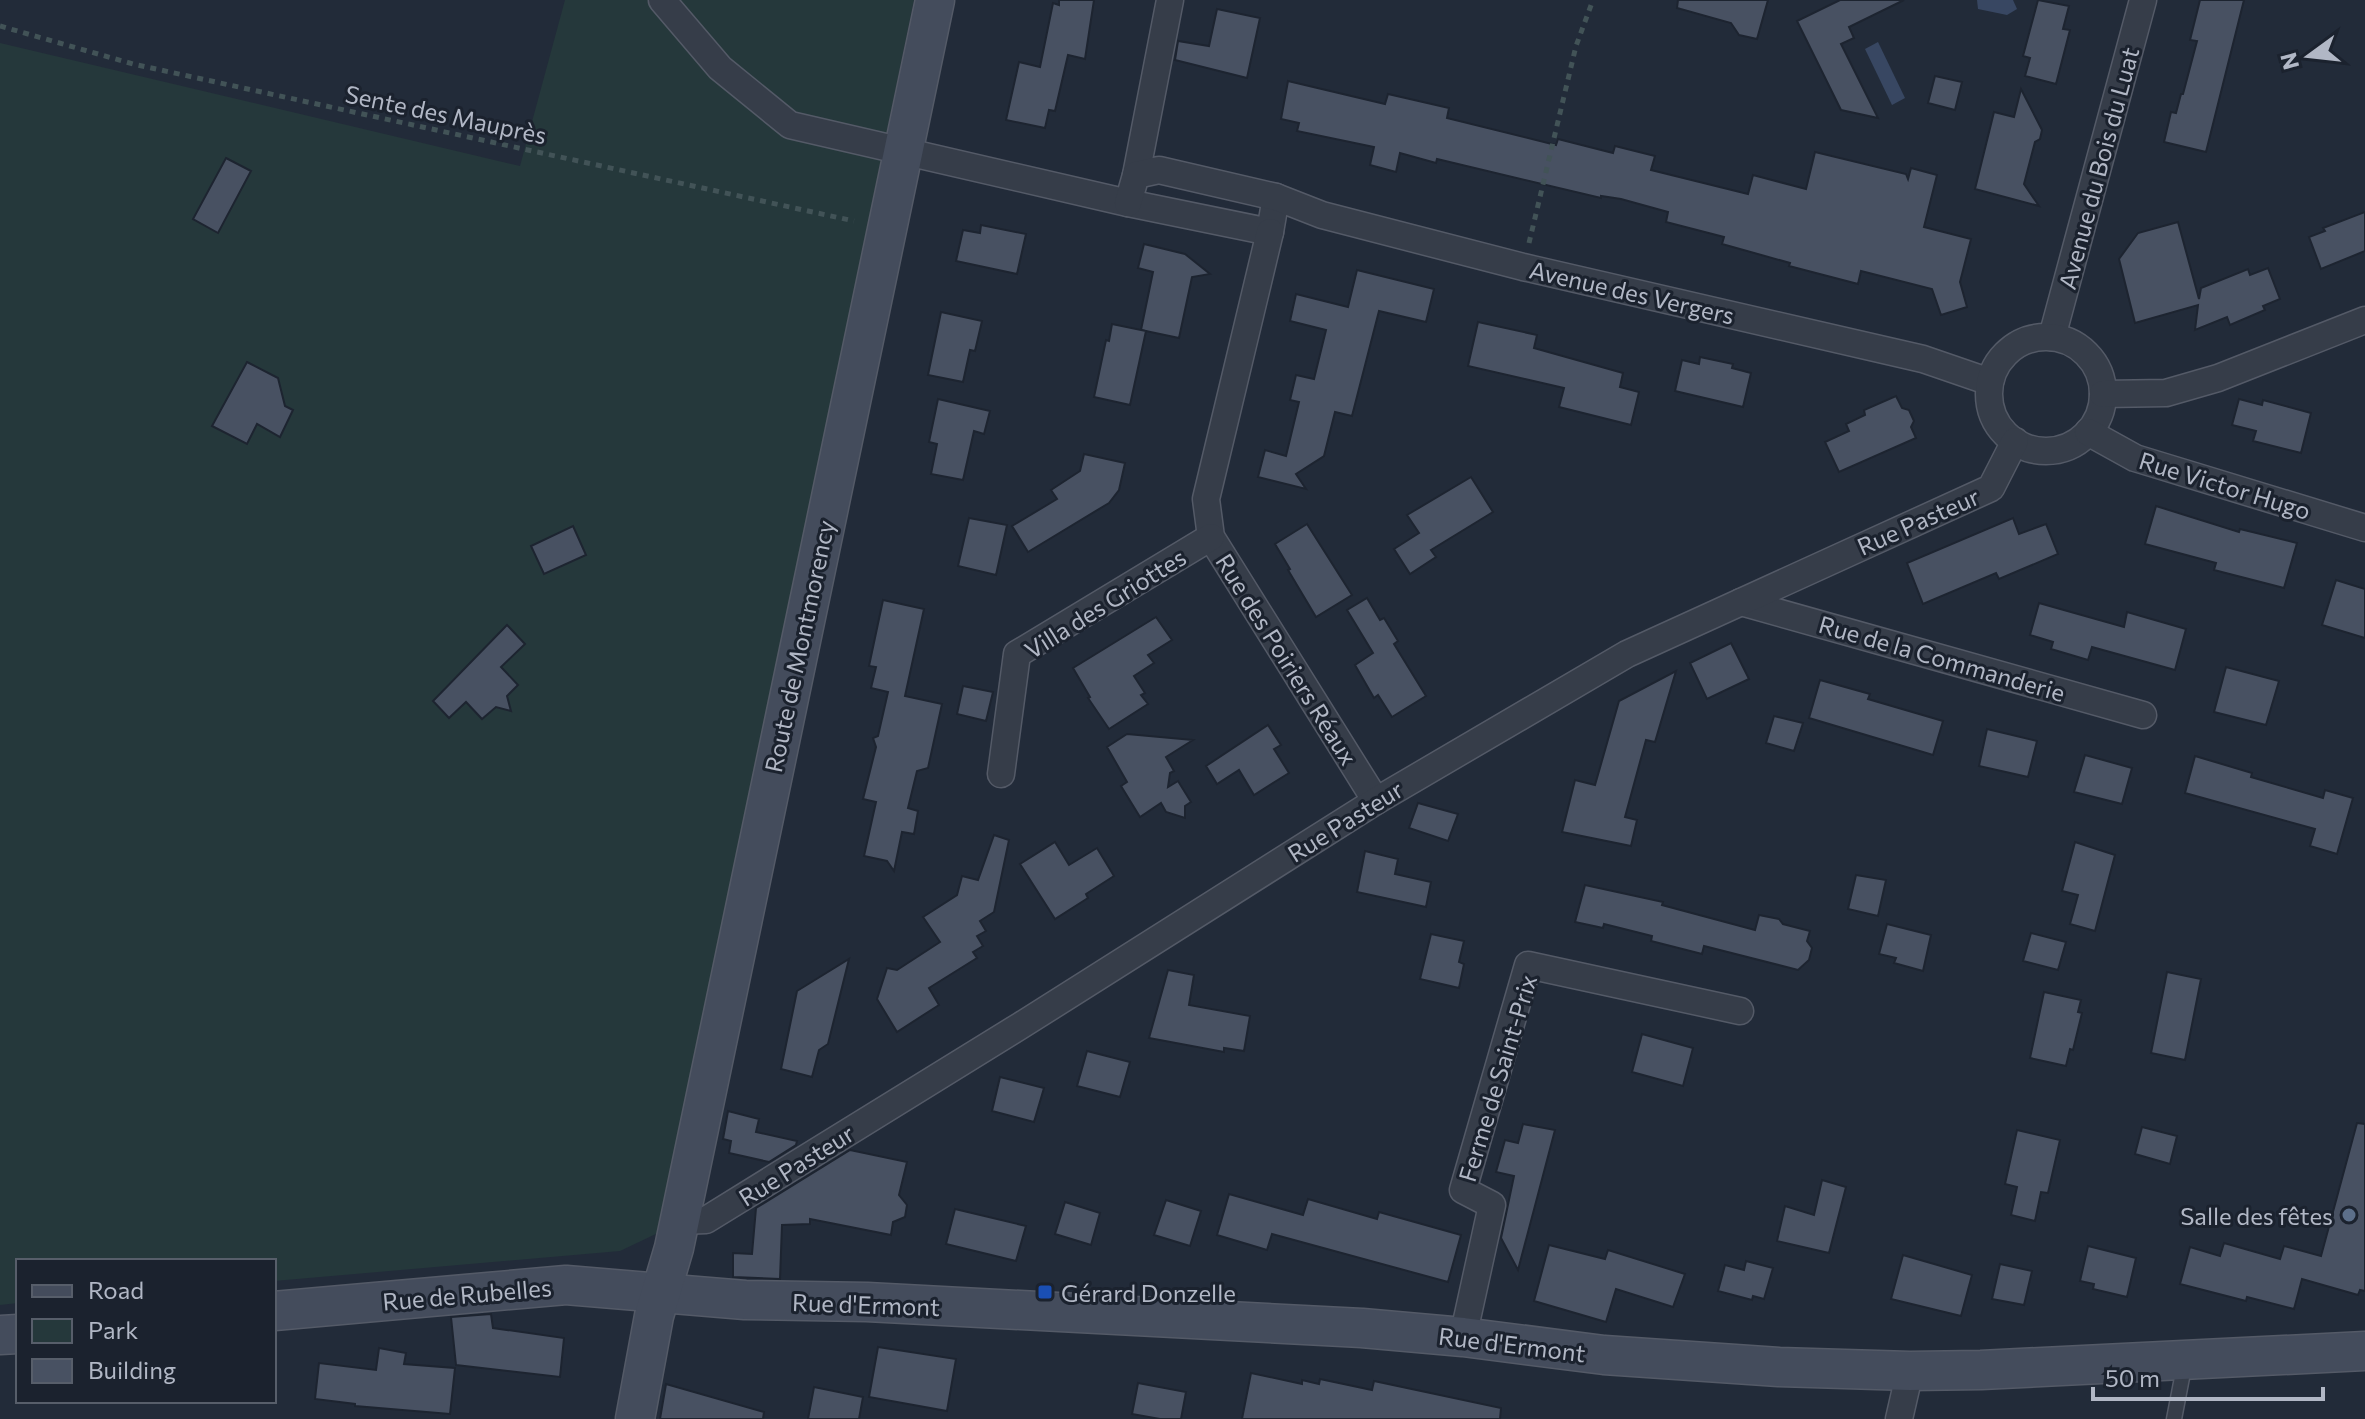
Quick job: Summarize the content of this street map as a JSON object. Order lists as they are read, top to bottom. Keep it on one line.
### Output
{"streets":{"street":["Avenue du Bois du Luat","Avenue des Vergers","Rue Victor Hugo","Rue Pasteur","Villa des Griottes","Route de Montmorency","Rue de la Commanderie","Rue des Poiriers Réaux","Ferme de Saint-Prix","Rue de Rubelles","Rue d'Ermont"],"path":["Sente des Mauprès"]},"crossings":[["Sente des Mauprès","Route de Montmorency"],["Avenue du Bois du Luat","Avenue des Vergers"],["Avenue du Bois du Luat","Rue Victor Hugo"],["Avenue du Bois du Luat","Rue Pasteur"],["Avenue des Vergers","Rue Victor Hugo"],["Avenue des Vergers","Rue Pasteur"],["Rue Victor Hugo","Rue Pasteur"],["Rue Pasteur","Route de Montmorency"],["Rue Pasteur","Rue de la Commanderie"],["Rue Pasteur","Rue des Poiriers Réaux"],["Villa des Griottes","Rue des Poiriers Réaux"],["Route de Montmorency","Rue de Rubelles"],["Route de Montmorency","Rue d'Ermont"],["Ferme de Saint-Prix","Rue d'Ermont"],["Rue de Rubelles","Rue d'Ermont"]],"places":{"other":["Salle des fêtes"],"transit":["Gérard Donzelle"]},"legend":["Road","Park","Building"],"scale_bar":"50 m","north":"left"}
